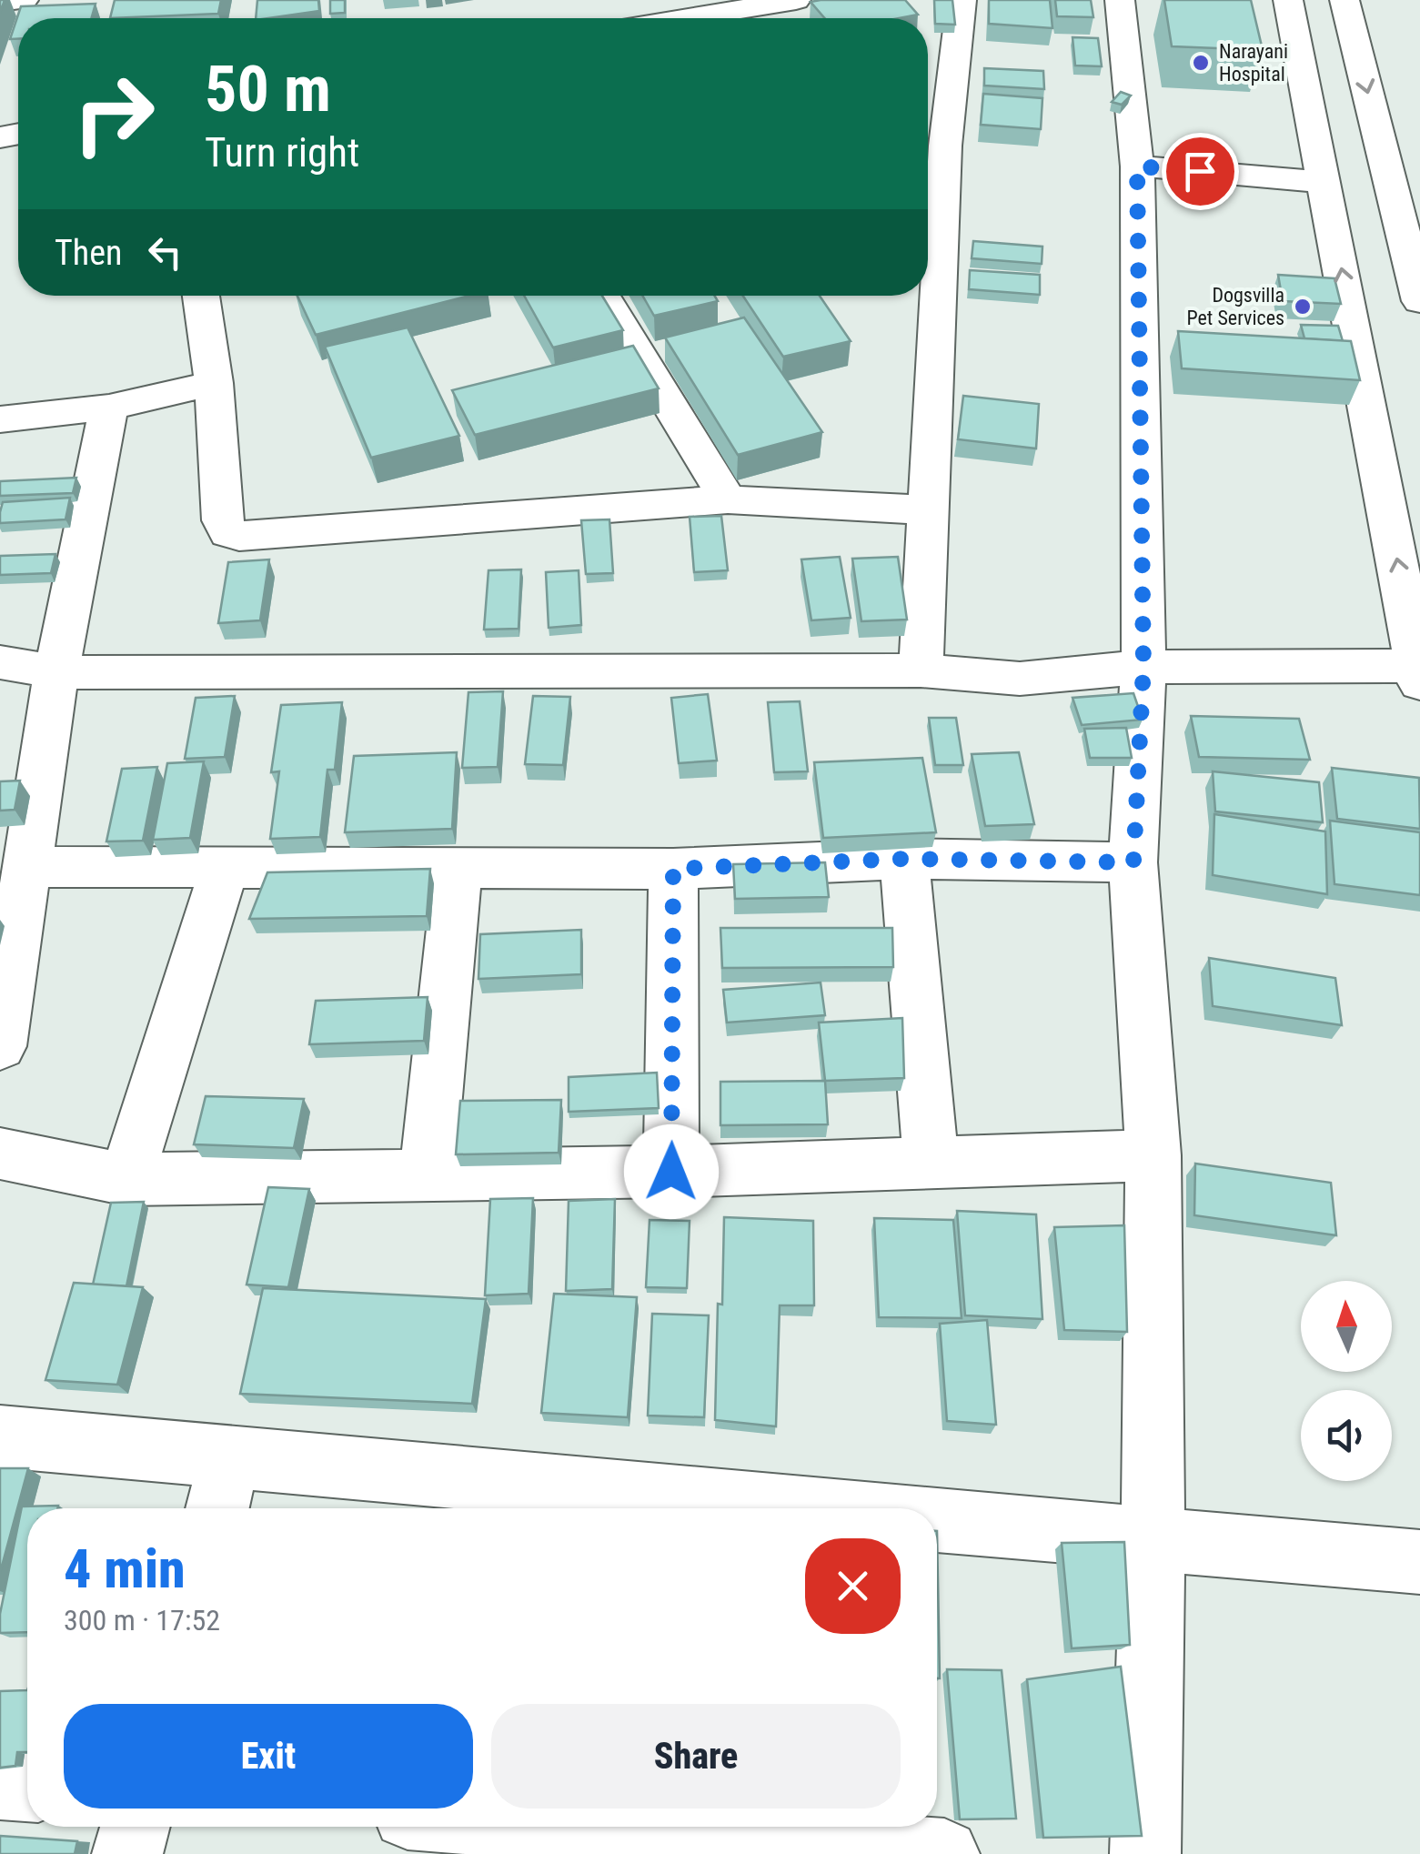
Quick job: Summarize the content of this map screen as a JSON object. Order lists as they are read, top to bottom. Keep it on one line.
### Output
{"places":["Narayani Hospital","Dogsvilla Pet Services"],"north":"top","page":{"turn":["50 m","Turn right"],"then":"Then","heading":["4 min","300 m · 17:52"],"buttons":["Exit","Share"]}}
